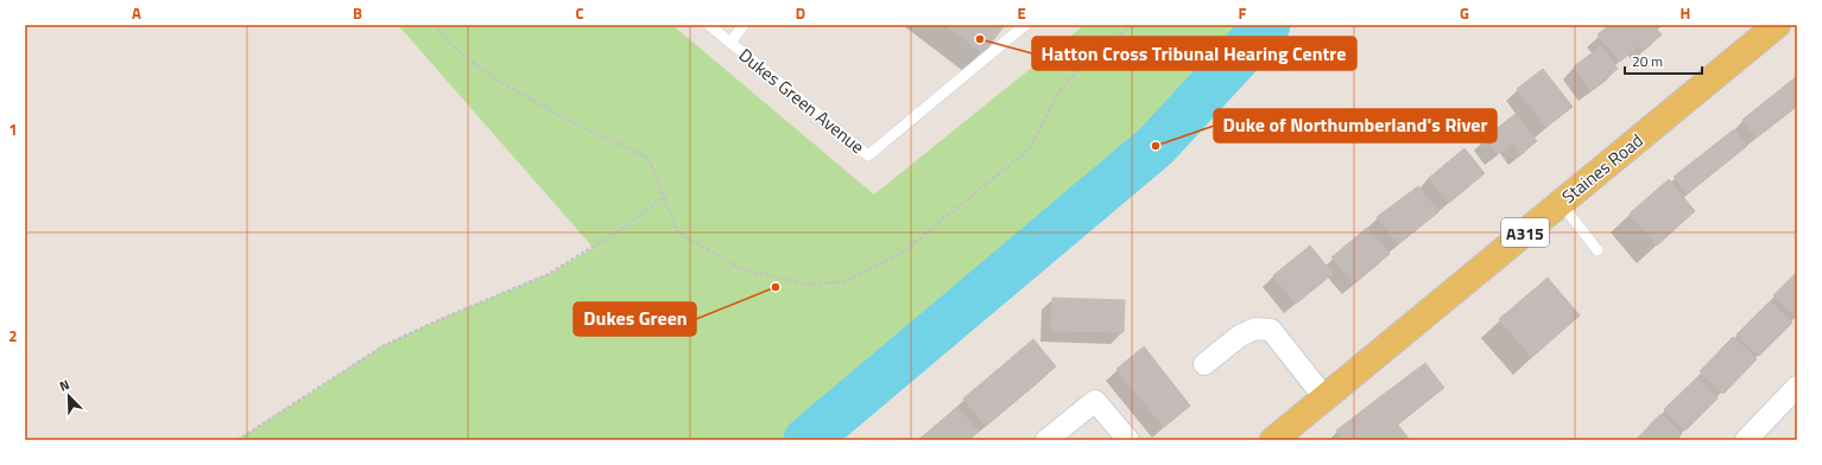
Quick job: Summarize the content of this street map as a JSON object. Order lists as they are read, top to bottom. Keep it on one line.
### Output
{"streets":{"main road":["Staines Road","A315"],"lane":["Dukes Green Avenue"]},"places":["Hatton Cross Tribunal Hearing Centre","Duke of Northumberland's River","Dukes Green"],"scale_bar":"20 m","north":"top left","grid":{"columns":["A","B","C","D","E","F","G","H"],"rows":["1","2"]}}
